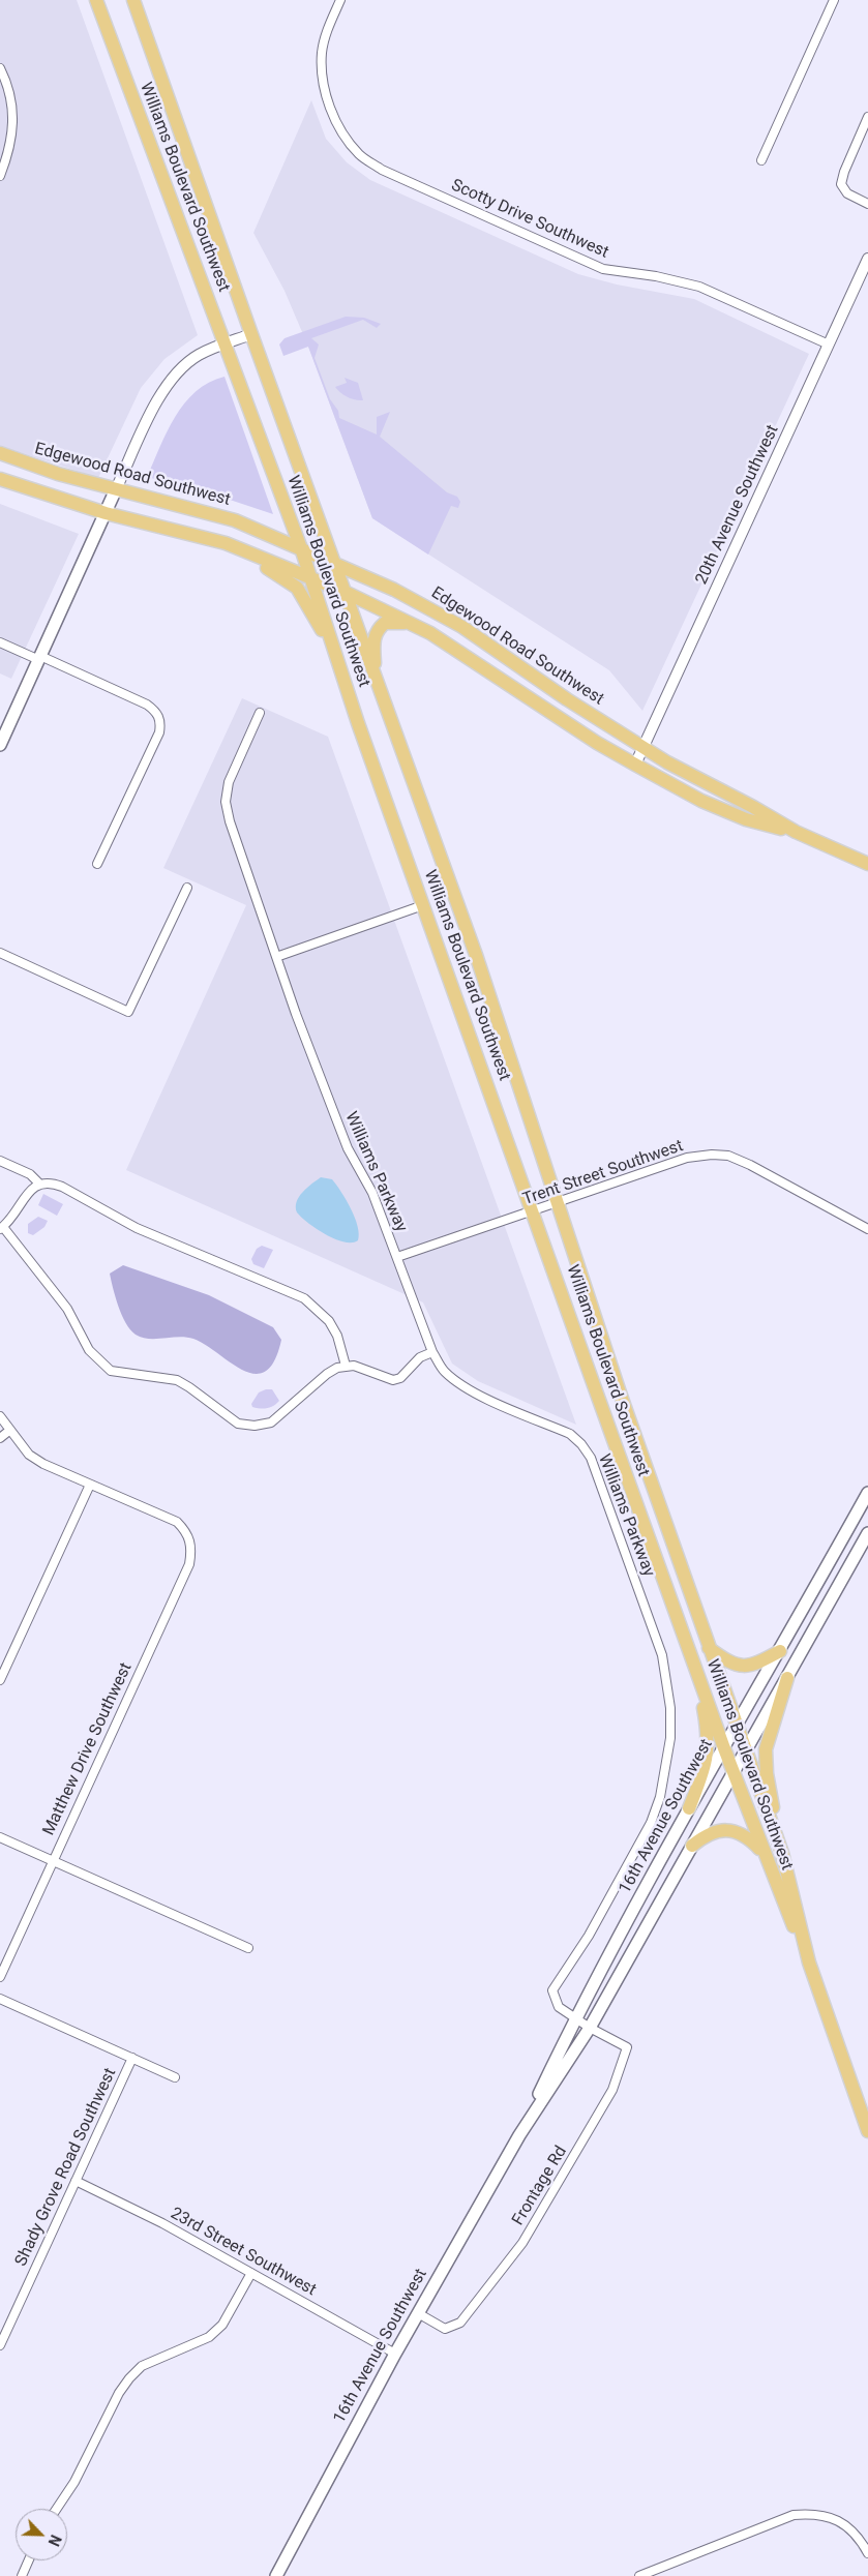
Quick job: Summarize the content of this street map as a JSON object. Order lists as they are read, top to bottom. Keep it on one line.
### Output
{"streets":{"main road":["Williams Boulevard Southwest","Edgewood Road Southwest","16th Avenue Southwest"],"street":["Scotty Drive Southwest","20th Avenue Southwest","Williams Parkway","Trent Street Southwest","Matthew Drive Southwest","Shady Grove Road Southwest","Frontage Rd","23rd Street Southwest"]},"crossings":[["Williams Boulevard Southwest","Edgewood Road Southwest"],["Williams Boulevard Southwest","Trent Street Southwest"],["Williams Boulevard Southwest","16th Avenue Southwest"],["Scotty Drive Southwest","20th Avenue Southwest"],["Edgewood Road Southwest","20th Avenue Southwest"],["Williams Parkway","Trent Street Southwest"],["Williams Parkway","16th Avenue Southwest"],["Williams Parkway","Frontage Rd"],["16th Avenue Southwest","Frontage Rd"],["16th Avenue Southwest","23rd Street Southwest"],["Shady Grove Road Southwest","23rd Street Southwest"]],"north":"bottom right"}
